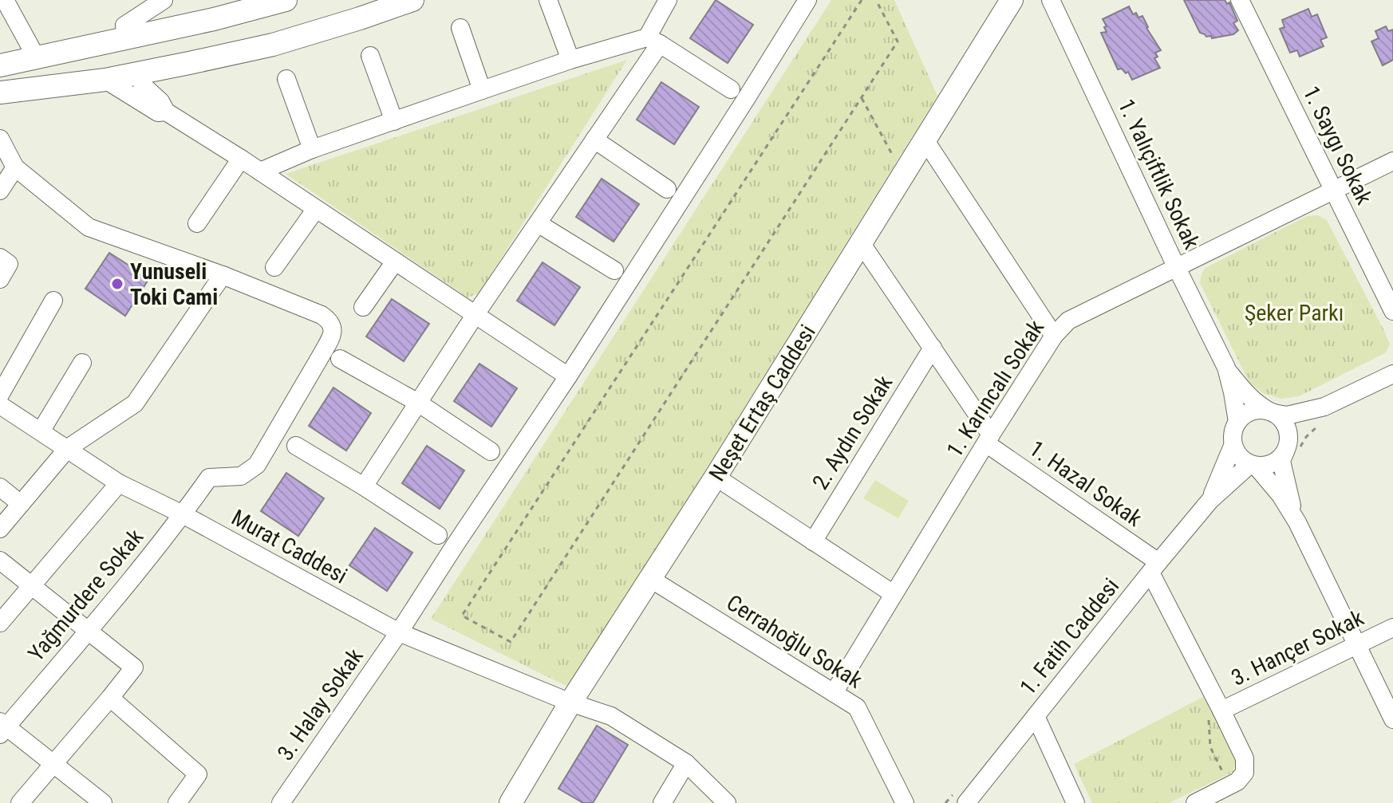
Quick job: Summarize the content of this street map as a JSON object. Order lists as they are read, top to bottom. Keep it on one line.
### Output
{"streets":{"main road":["Neşet Ertaş Caddesi"],"street":["1. Saygı Sokak","1. Yalıçiftlik Sokak","1. Karıncalı Sokak","2. Aydın Sokak","1. Hazal Sokak","Murat Caddesi","Yağmurdere Sokak","1. Fatih Caddesi","Cerrahoğlu Sokak","3. Hançer Sokak","3. Halay Sokak"]},"crossings":[["1. Saygı Sokak","1. Karıncalı Sokak"],["1. Yalıçiftlik Sokak","1. Karıncalı Sokak"],["1. Karıncalı Sokak","1. Hazal Sokak"],["1. Karıncalı Sokak","Cerrahoğlu Sokak"],["Neşet Ertaş Caddesi","Murat Caddesi"],["Neşet Ertaş Caddesi","Cerrahoğlu Sokak"],["1. Hazal Sokak","1. Fatih Caddesi"],["1. Hazal Sokak","3. Hançer Sokak"],["Murat Caddesi","Yağmurdere Sokak"],["Murat Caddesi","3. Halay Sokak"],["1. Fatih Caddesi","3. Hançer Sokak"]],"parks":["Şeker Parkı"],"places":["Yunuseli Toki Cami"]}
